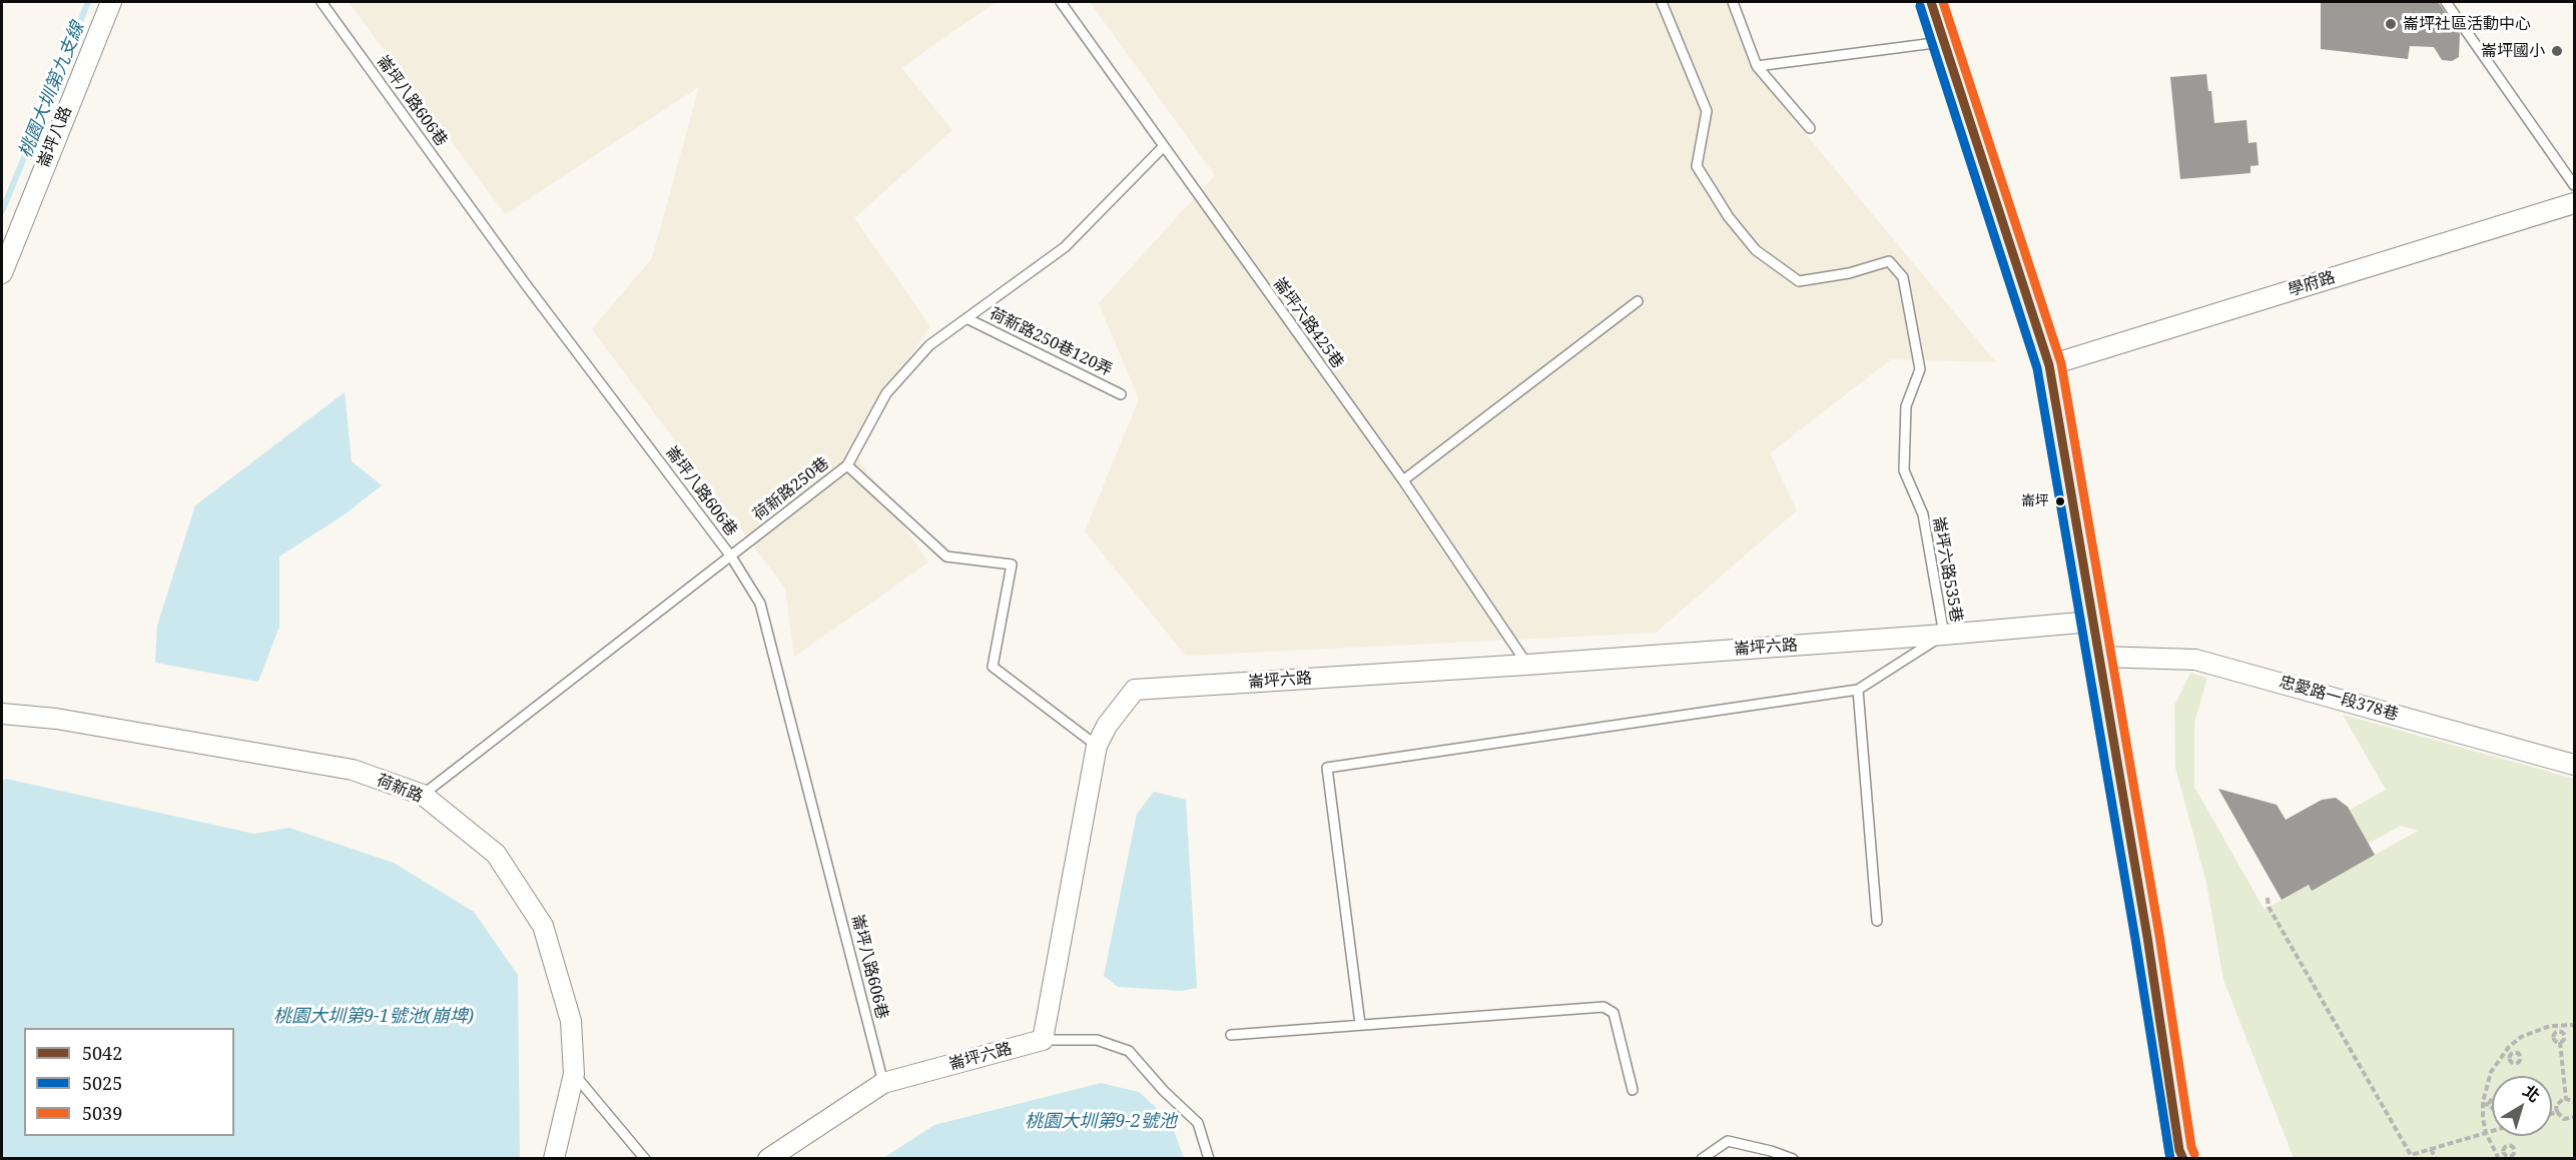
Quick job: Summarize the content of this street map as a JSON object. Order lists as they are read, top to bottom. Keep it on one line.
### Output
{"streets":{"street":["崙坪八路","學府路","崙坪六路","忠愛路一段378巷","荷新路"],"lane":["崙坪八路606巷","崙坪六路425巷","荷新路250巷120弄","荷新路250巷","崙坪六路535巷"]},"crossings":[["崙坪八路606巷","荷新路250巷"],["崙坪八路606巷","崙坪六路"],["崙坪六路425巷","荷新路250巷"],["崙坪六路425巷","崙坪六路"],["荷新路250巷120弄","荷新路250巷"],["荷新路250巷","荷新路"],["崙坪六路535巷","崙坪六路"]],"water":["桃園大圳第九支線","桃園大圳第9-1號池(崩埤)","桃園大圳第9-2號池"],"places":["崙坪社區活動中心","崙坪國小","崙坪"],"lines":["transit line 5042","transit line 5039","transit line 5025"],"legend":["5042","5025","5039"],"north":"top right"}
